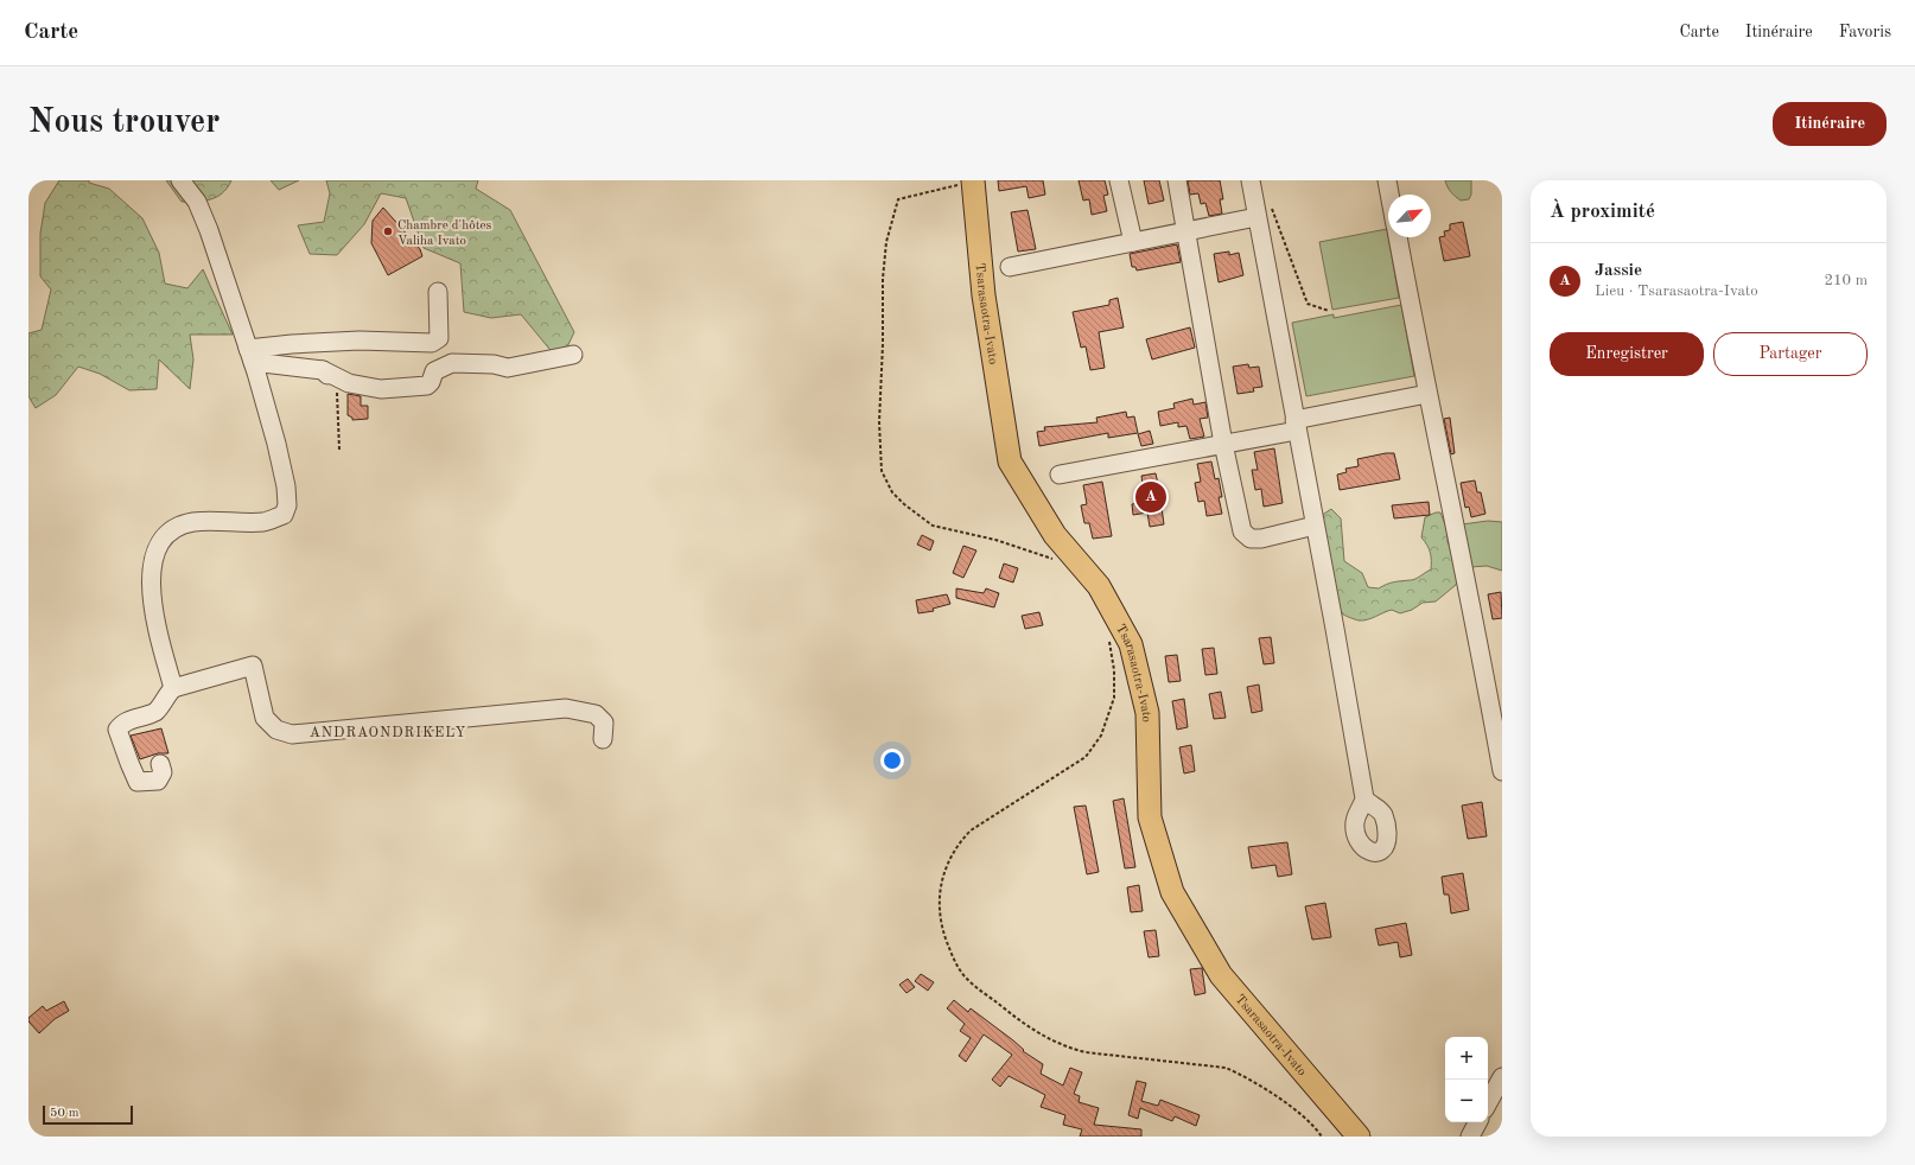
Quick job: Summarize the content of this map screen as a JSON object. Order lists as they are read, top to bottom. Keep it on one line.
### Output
{"streets":{"main road":["Tsarasaotra-Ivato"]},"districts":["ANDRAONDRIKELY"],"places":["Chambre d'hôtes Valiha Ivato"],"scale_bar":"50 m","north":"top right","page":{"header":"Carte","nav":["Carte","Itinéraire","Favoris"],"buttons":["Itinéraire",["Enregistrer","Partager"]],"title":"Nous trouver","heading":"À proximité","list":[{"mark":"A","name":"Jassie","note":"Lieu · Tsarasaotra-Ivato","value":"210 m"}],"pins":"A","map_buttons":["+","−"],"scale":"50 m"}}
